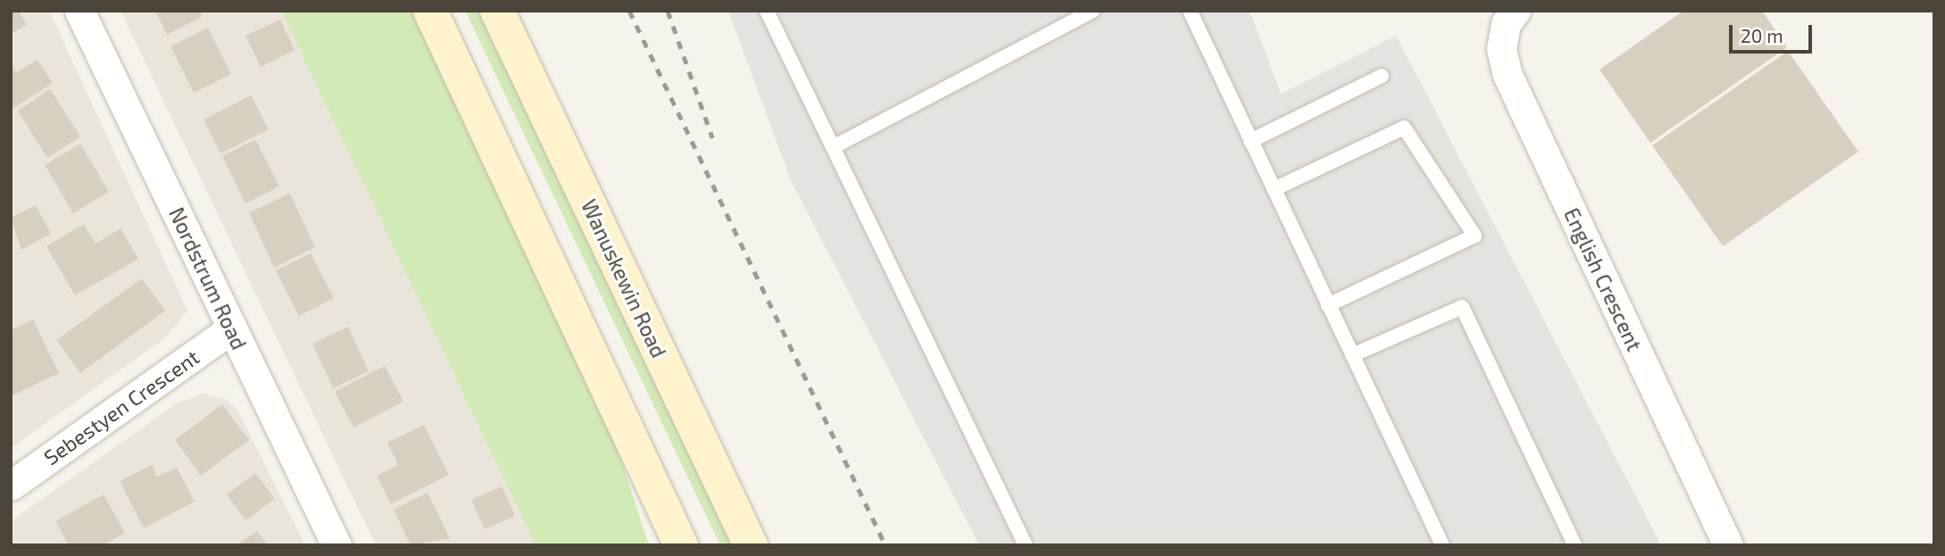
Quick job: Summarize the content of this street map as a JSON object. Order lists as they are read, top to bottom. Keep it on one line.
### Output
{"streets":{"main road":["Wanuskewin Road"],"street":["Nordstrum Road","English Crescent","Sebestyen Crescent"]},"crossings":[["Nordstrum Road","Sebestyen Crescent"]],"scale_bar":"20 m"}
